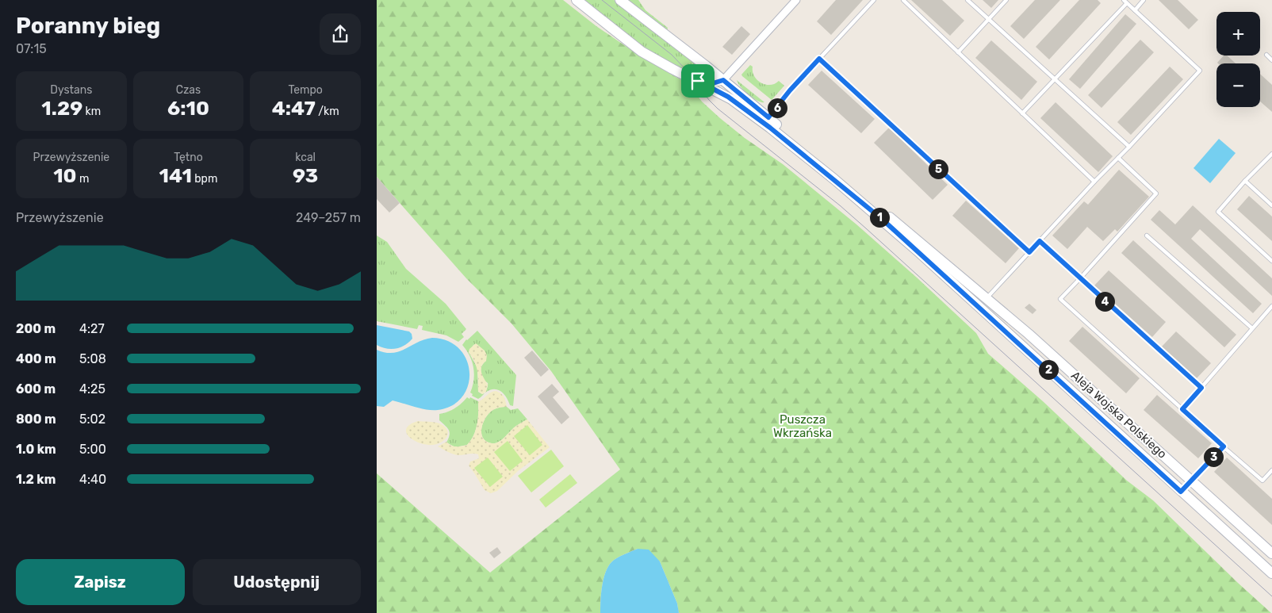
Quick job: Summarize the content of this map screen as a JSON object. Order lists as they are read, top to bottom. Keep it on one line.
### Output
{"streets":{"main road":["Aleja Wojska Polskiego"]},"parks":["Puszcza Wkrzańska"],"page":{"heading":["Poranny bieg","07:15"],"map_buttons":["+","−"],"stats":[["Dystans","1.29 km"],["Czas","6:10"],["Tempo","4:47 /km"],["Przewyższenie","10 m"],["Tętno","141 bpm"],["kcal","93"]],"pins":["6","5","1","4","2","3"],"chart":["Przewyższenie","249–257 m"],"list":[{"name":"200 m","note":"4:27"},{"name":"400 m","note":"5:08"},{"name":"600 m","note":"4:25"},{"name":"800 m","note":"5:02"},{"name":"1.0 km","note":"5:00"},{"name":"1.2 km","note":"4:40"}],"buttons":["Zapisz","Udostępnij"]}}
